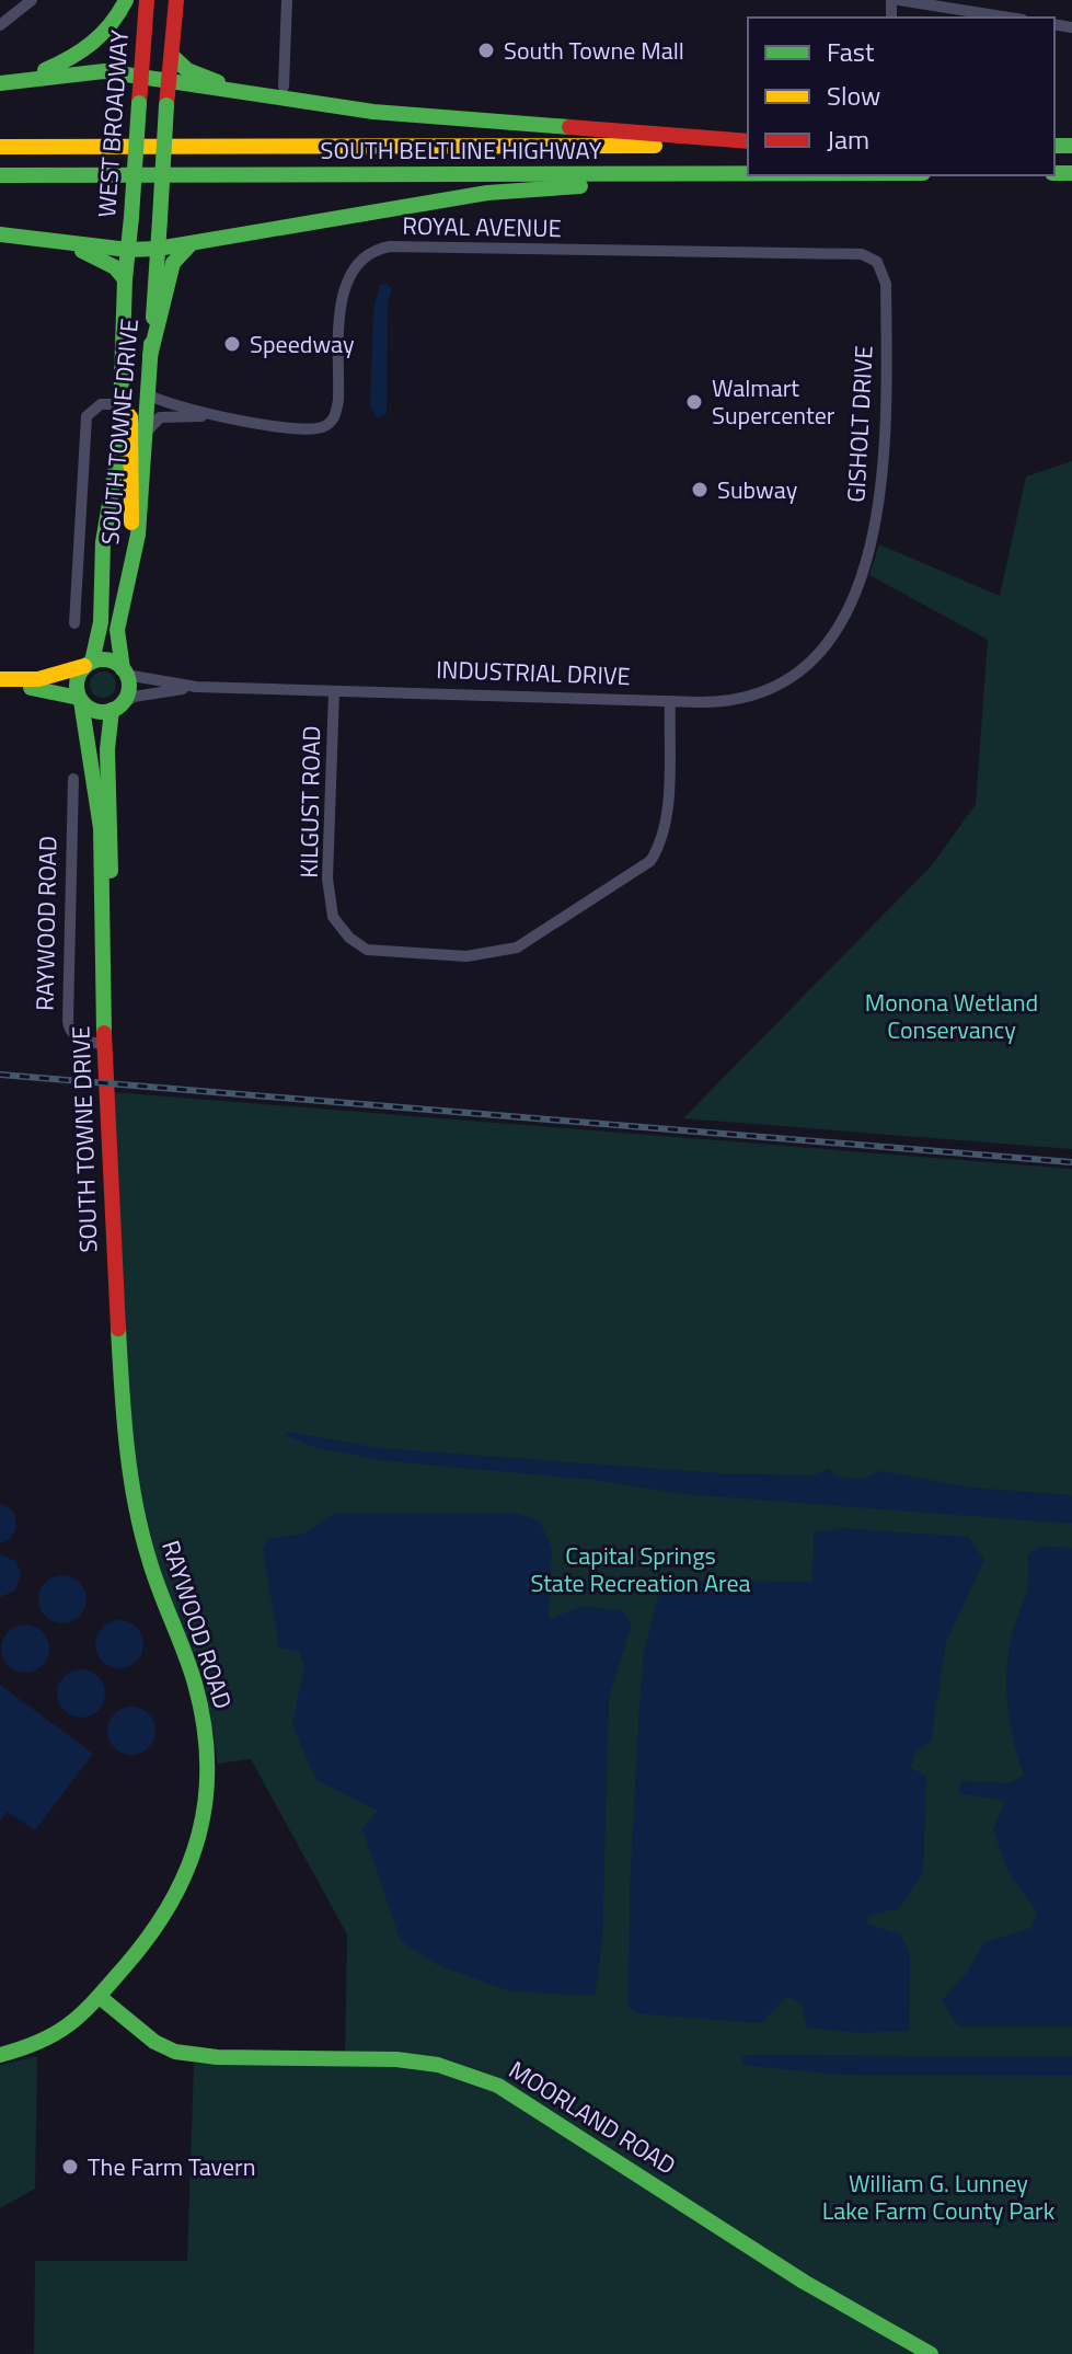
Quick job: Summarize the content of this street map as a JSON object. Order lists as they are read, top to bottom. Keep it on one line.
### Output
{"streets":{"main road":["WEST BROADWAY","SOUTH BELTLINE HIGHWAY","SOUTH TOWNE DRIVE","RAYWOOD ROAD","MOORLAND ROAD"],"street":["ROYAL AVENUE","GISHOLT DRIVE","INDUSTRIAL DRIVE","KILGUST ROAD"]},"crossings":[["WEST BROADWAY","SOUTH TOWNE DRIVE"],["ROYAL AVENUE","GISHOLT DRIVE"],["ROYAL AVENUE","SOUTH TOWNE DRIVE"],["GISHOLT DRIVE","INDUSTRIAL DRIVE"],["SOUTH TOWNE DRIVE","INDUSTRIAL DRIVE"],["SOUTH TOWNE DRIVE","RAYWOOD ROAD"],["INDUSTRIAL DRIVE","KILGUST ROAD"],["RAYWOOD ROAD","MOORLAND ROAD"]],"parks":["Monona Wetland Conservancy","Capital Springs State Recreation Area","William G. Lunney Lake Farm County Park"],"places":["South Towne Mall","Speedway","Walmart Supercenter","Subway","The Farm Tavern"],"legend":["Fast","Slow","Jam"]}
